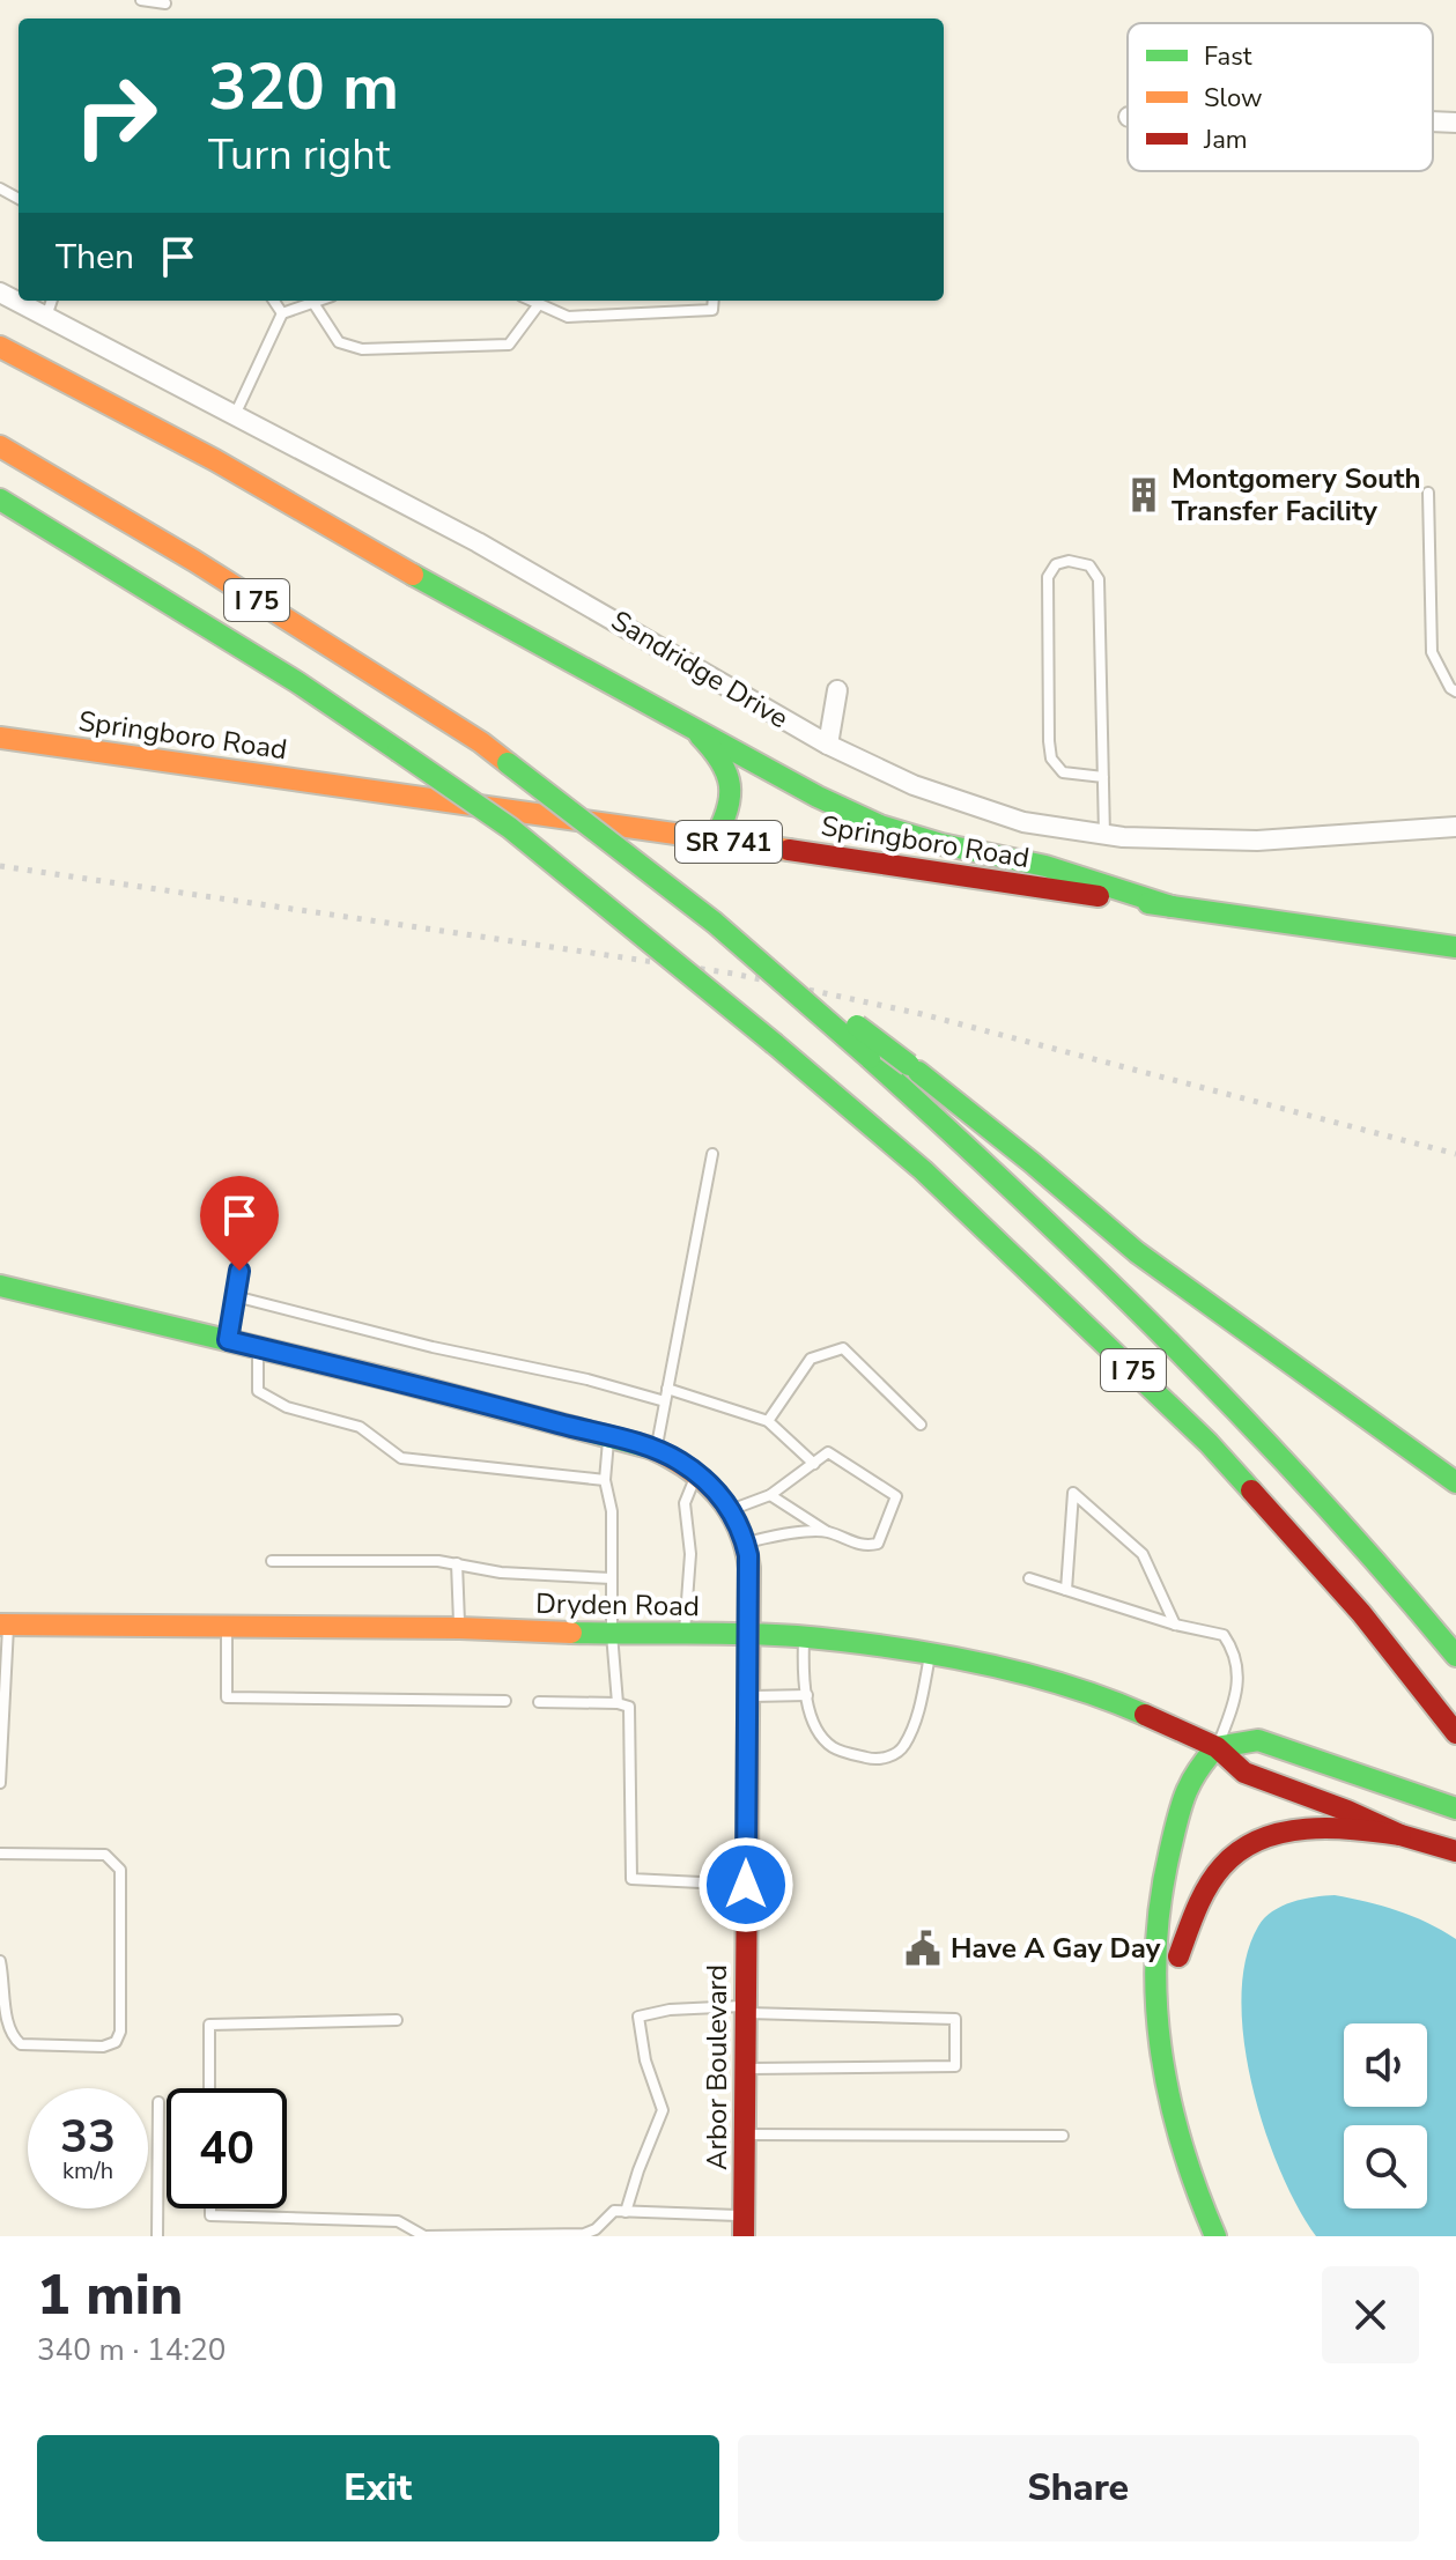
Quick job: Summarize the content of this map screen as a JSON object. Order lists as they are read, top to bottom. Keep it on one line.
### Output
{"streets":{"main road":["I 75","Springboro Road","SR 741","Dryden Road","Arbor Boulevard"],"street":["Sandridge Drive"]},"crossings":[["Dryden Road","Arbor Boulevard"]],"places":{"building":["Montgomery South Transfer Facility"],"public building":["Have A Gay Day"]},"legend":["Fast","Slow","Jam"],"page":{"turn":["320 m","Turn right"],"then":"Then","speed":"33 km/h","limit":"40","heading":["1 min","340 m · 14:20"],"buttons":["Exit","Share"]}}
